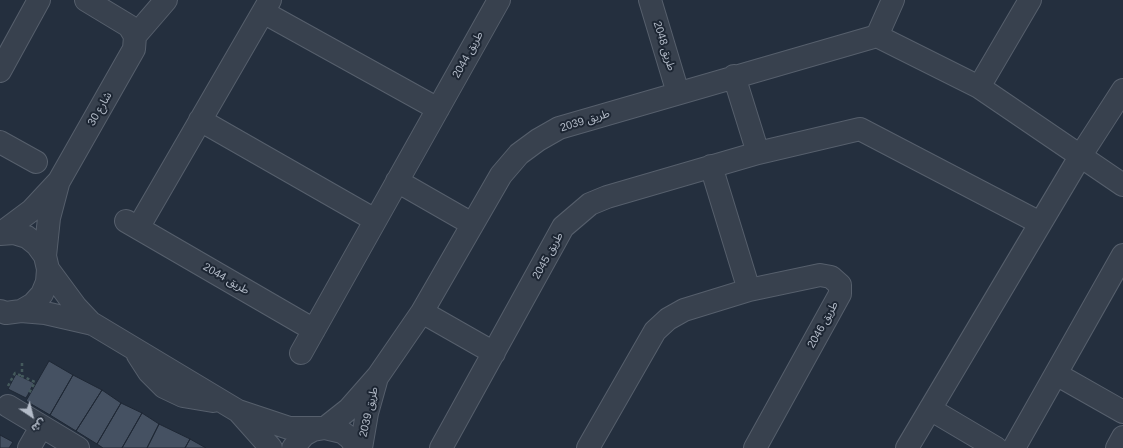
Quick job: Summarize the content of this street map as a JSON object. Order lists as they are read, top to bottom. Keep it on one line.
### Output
{"streets":{"street":["طريق 2048","طريق 2044","شارع 30","طريق 2039","طريق 2045","طريق 2046"]},"crossings":[["طريق 2048","طريق 2039"]],"north":"bottom right"}
